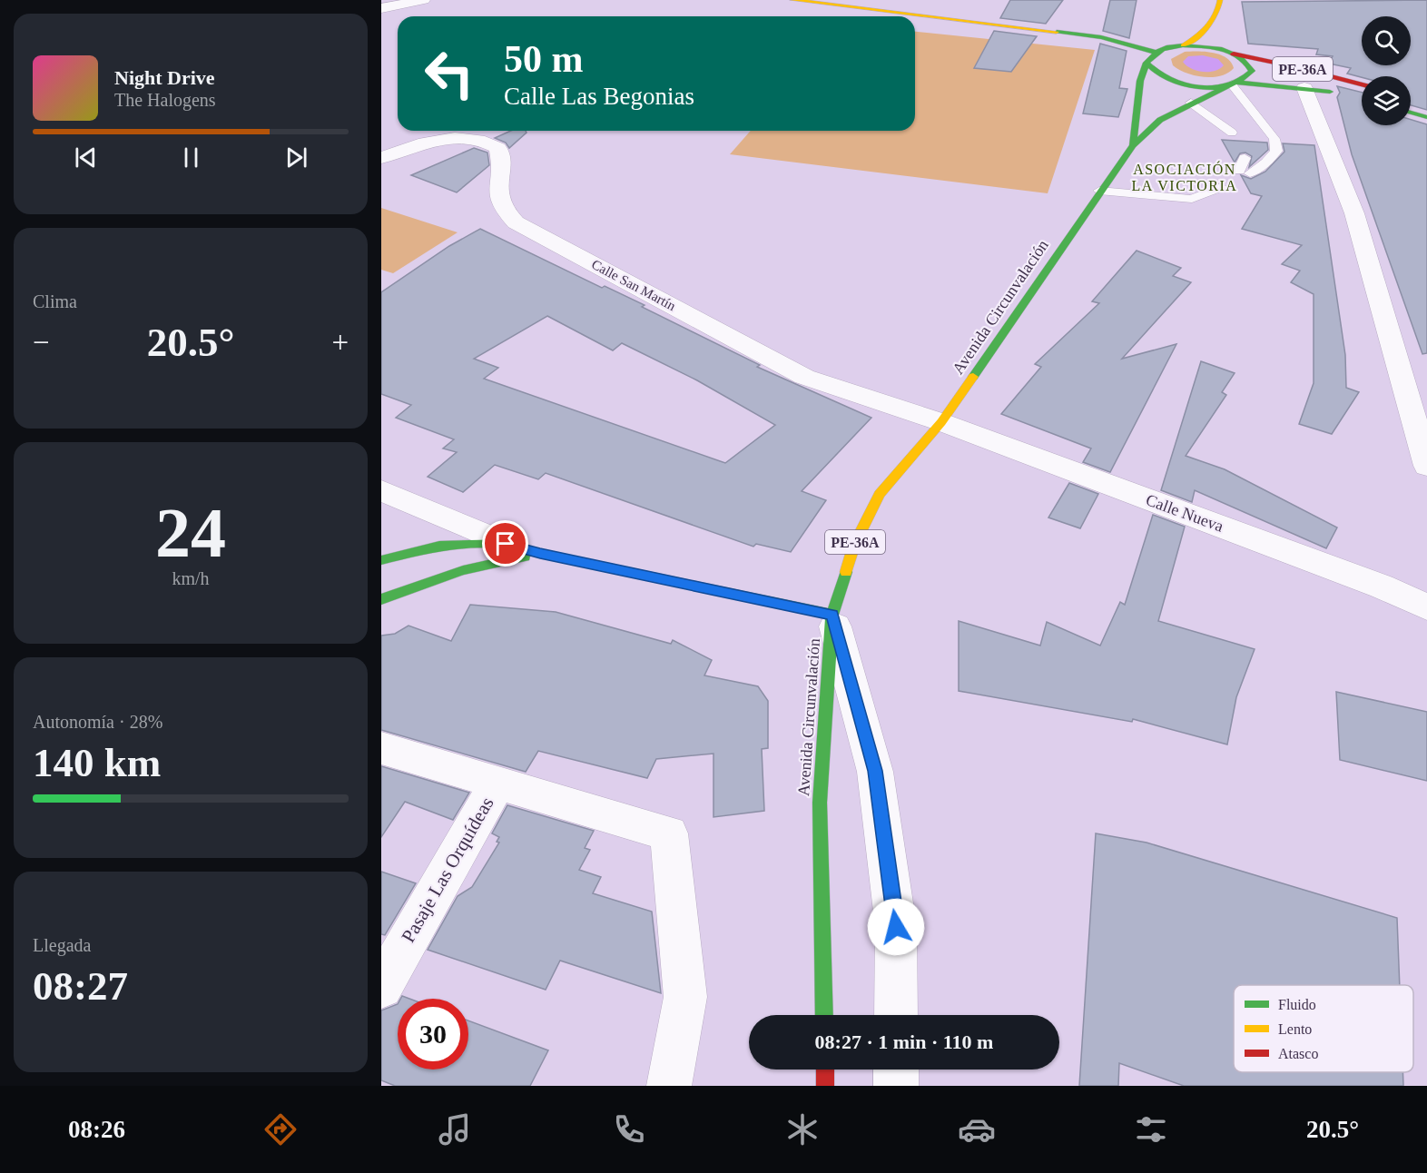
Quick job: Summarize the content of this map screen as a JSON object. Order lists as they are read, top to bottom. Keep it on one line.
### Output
{"streets":{"main road":["PE-36A","Avenida Circunvalación"],"street":["Calle San Martín","Calle Nueva","Pasaje Las Orquídeas"]},"crossings":[["PE-36A","Avenida Circunvalación"],["Calle San Martín","Avenida Circunvalación"],["Calle San Martín","Calle Nueva"],["Avenida Circunvalación","Calle Nueva"]],"districts":["ASOCIACIÓN LA VICTORIA"],"legend":["Fluido","Lento","Atasco"],"page":{"turn":["50 m","Calle Las Begonias"],"song":["Night Drive","The Halogens"],"tile":["Clima",["24","km/h"],["Autonomía · 28%","140 km"],["Llegada","08:27"]],"heat":["−","20.5°","+"],"limit":"30","trip":"08:27 · 1 min · 110 m","tabs":["08:26","20.5°"]}}
